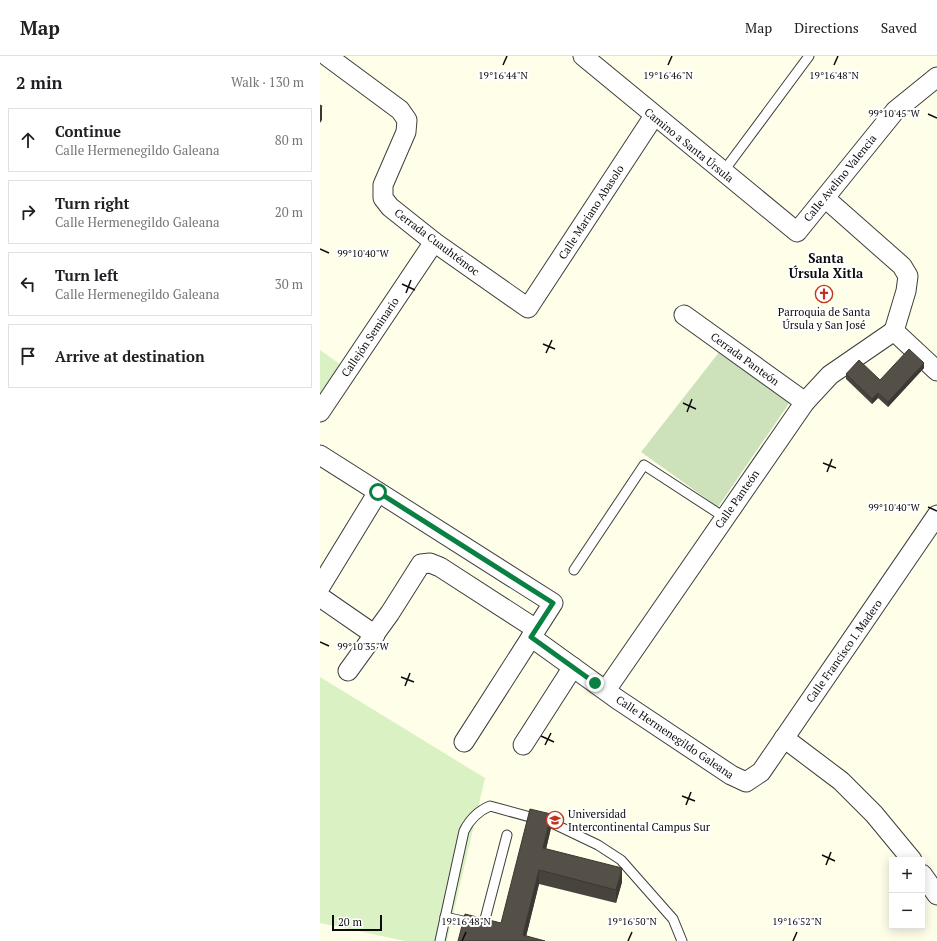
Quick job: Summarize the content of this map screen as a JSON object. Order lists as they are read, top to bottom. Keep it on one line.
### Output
{"streets":{"street":["Camino a Santa Úrsula","Calle Avelino Valencia","Calle Mariano Abasolo","Cerrada Cuauhtémoc","Callejón Seminario","Cerrada Panteón","Calle Panteón","Calle Francisco I. Madero","Calle Hermenegildo Galeana"]},"crossings":[["Camino a Santa Úrsula","Calle Avelino Valencia"],["Camino a Santa Úrsula","Calle Mariano Abasolo"],["Calle Mariano Abasolo","Cerrada Cuauhtémoc"],["Cerrada Cuauhtémoc","Callejón Seminario"],["Cerrada Panteón","Calle Panteón"],["Calle Panteón","Calle Hermenegildo Galeana"],["Calle Francisco I. Madero","Calle Hermenegildo Galeana"]],"districts":["Santa Úrsula Xitla"],"places":{"church":["Parroquia de Santa Úrsula y San José"],"school or university":["Universidad Intercontinental Campus Sur"]},"scale_bar":"20 m","page":{"header":"Map","nav":["Map","Directions","Saved"],"heading":["2 min","Walk · 130 m"],"list":[["Continue","Calle Hermenegildo Galeana","80 m"],["Turn right","Calle Hermenegildo Galeana","20 m"],["Turn left","Calle Hermenegildo Galeana","30 m"],"Arrive at destination"],"map_buttons":["+","−"],"scale":"20 m"},"coordinates":["19°16'44\"N","19°16'46\"N","19°16'48\"N","99°10'45\"W","99°10'40\"W","99°10'35\"W","19°16'50\"N","19°16'52\"N"]}
